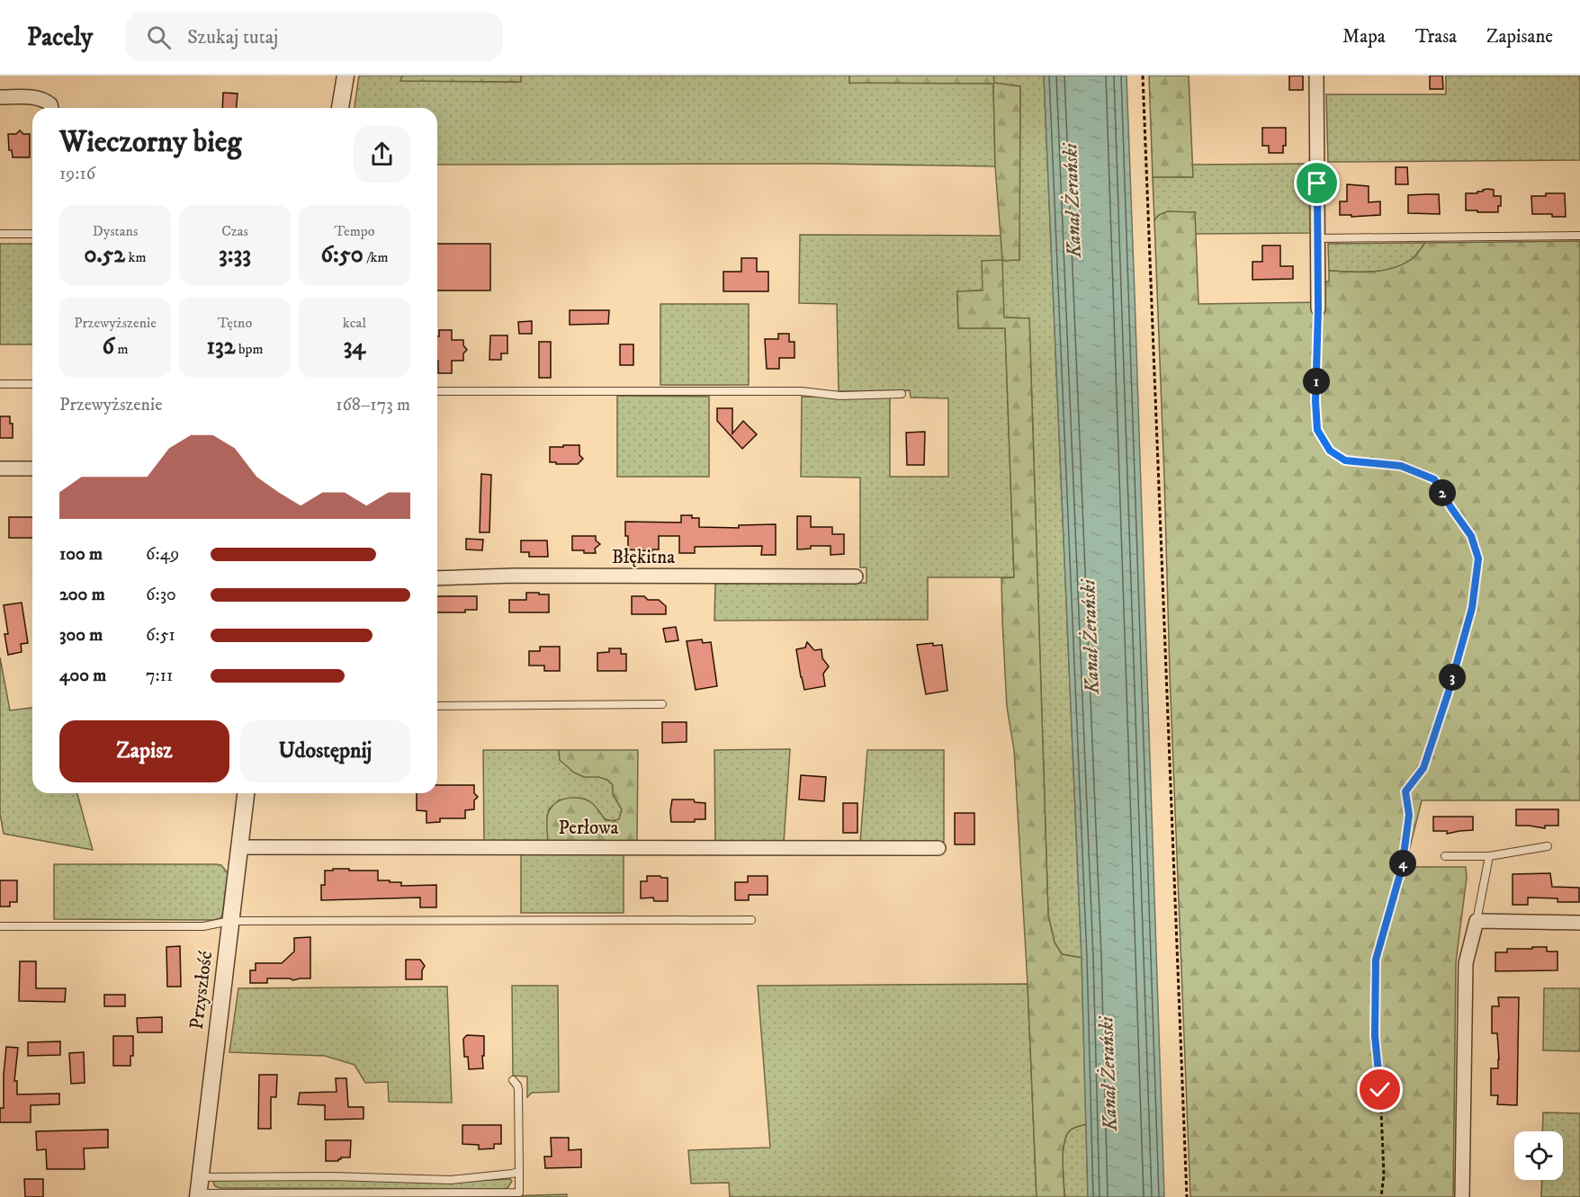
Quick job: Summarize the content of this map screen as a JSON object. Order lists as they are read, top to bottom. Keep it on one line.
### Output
{"streets":{"street":["Błękitna","Perłowa","Przyszłość"]},"crossings":[["Perłowa","Przyszłość"]],"water":["Kanał Żerański"],"page":{"header":"Pacely","search":"Szukaj tutaj","nav":["Mapa","Trasa","Zapisane"],"heading":["Wieczorny bieg","19:16"],"stats":[["Dystans","0.52 km"],["Czas","3:33"],["Tempo","6:50 /km"],["Przewyższenie","6 m"],["Tętno","132 bpm"],["kcal","34"]],"pins":["1","2","3","4"],"chart":["Przewyższenie","168–173 m"],"list":[{"name":"100 m","note":"6:49"},{"name":"200 m","note":"6:30"},{"name":"300 m","note":"6:51"},{"name":"400 m","note":"7:11"}],"buttons":["Zapisz","Udostępnij"]}}
